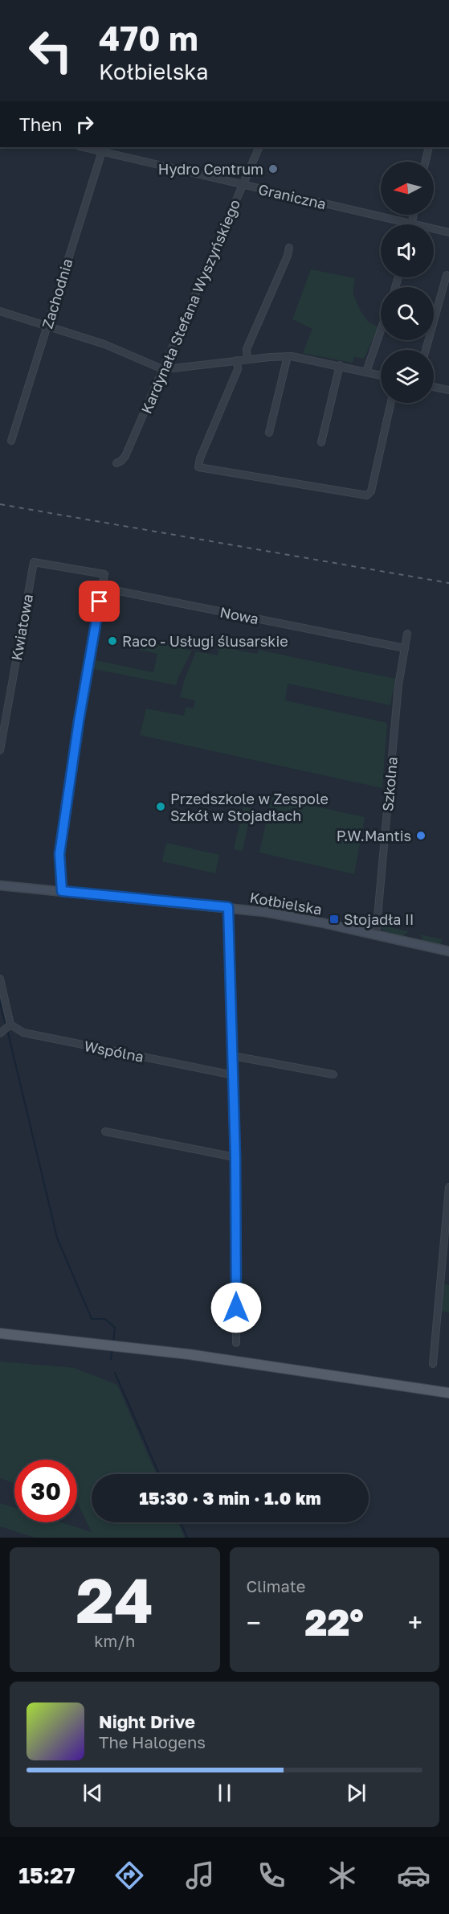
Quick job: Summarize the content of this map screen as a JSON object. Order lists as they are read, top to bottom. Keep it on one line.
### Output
{"streets":{"street":["Graniczna","Zachodnia","Kardynała Stefana Wyszyńskiego","Nowa","Kwiatowa","Szkolna","Kołbielska","Wspólna"]},"crossings":[["Graniczna","Zachodnia"],["Graniczna","Kardynała Stefana Wyszyńskiego"],["Nowa","Kwiatowa"],["Nowa","Szkolna"],["Szkolna","Kołbielska"]],"places":{"other":["Hydro Centrum","Raco - Usługi ślusarskie","Przedszkole w Zespole Szkół w Stojadłach","P.W.Mantis"],"transit":["Stojadła II"]},"north":"left","page":{"turn":["470 m","Kołbielska"],"then":"Then","limit":"30","trip":"15:30 · 3 min · 1.0 km","tile":[["24","km/h"],"Climate"],"heat":["−","22°","+"],"song":["Night Drive","The Halogens"],"tabs":"15:27"}}
